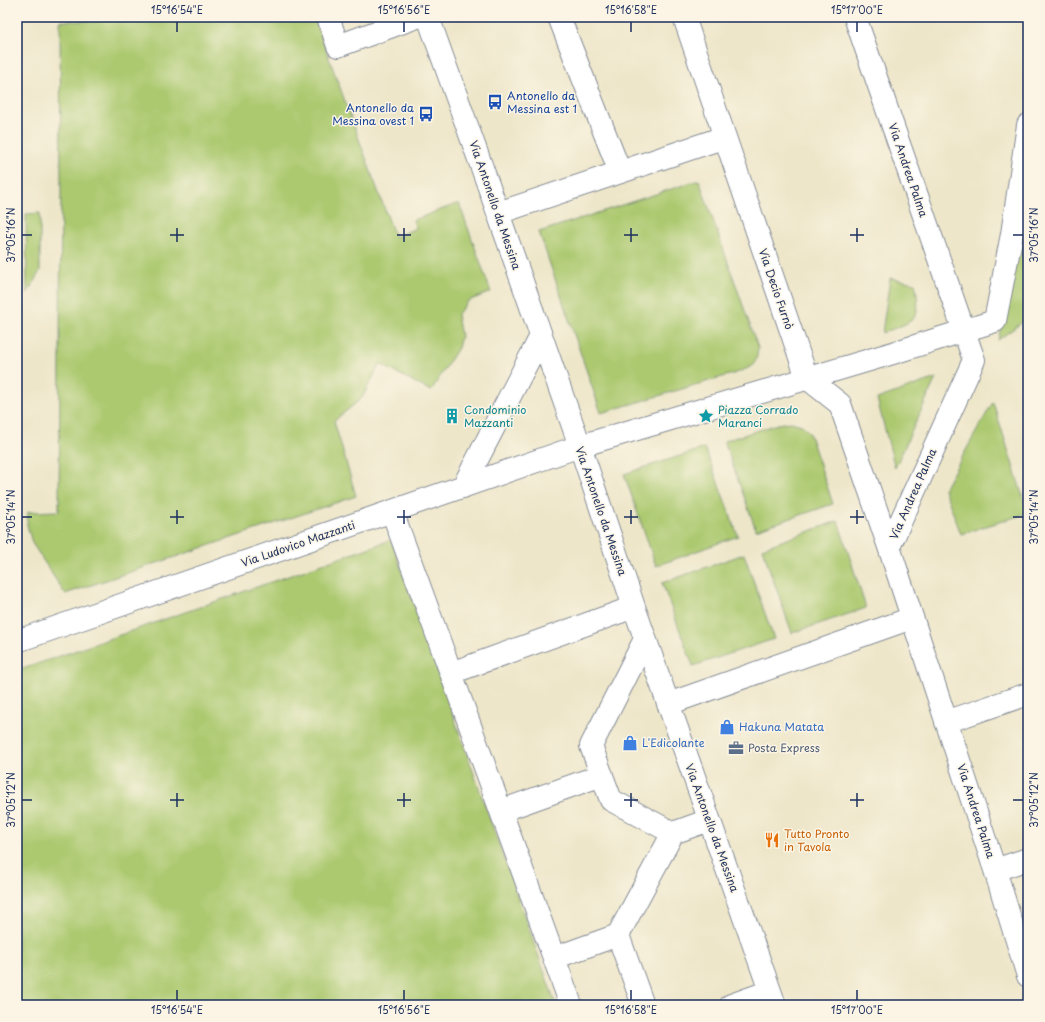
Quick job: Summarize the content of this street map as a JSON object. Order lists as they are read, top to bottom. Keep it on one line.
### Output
{"streets":{"street":["Via Andrea Palma","Via Antonello da Messina","Via Decio Furnò","Via Ludovico Mazzanti"]},"crossings":[["Via Andrea Palma","Via Ludovico Mazzanti"],["Via Antonello da Messina","Via Ludovico Mazzanti"],["Via Decio Furnò","Via Ludovico Mazzanti"]],"places":{"bus stop":["Antonello da Messina est 1","Antonello da Messina ovest 1"],"building":["Condominio Mazzanti"],"place":["Piazza Corrado Maranci"],"shop":["Hakuna Matata","L'Edicolante"],"office":["Posta Express"],"restaurant":["Tutto Pronto in Tavola"]},"coordinates":["15°16'54\"E","15°16'56\"E","15°16'58\"E","15°17'00\"E","37°05'16\"N","37°05'14\"N","37°05'12\"N"]}
